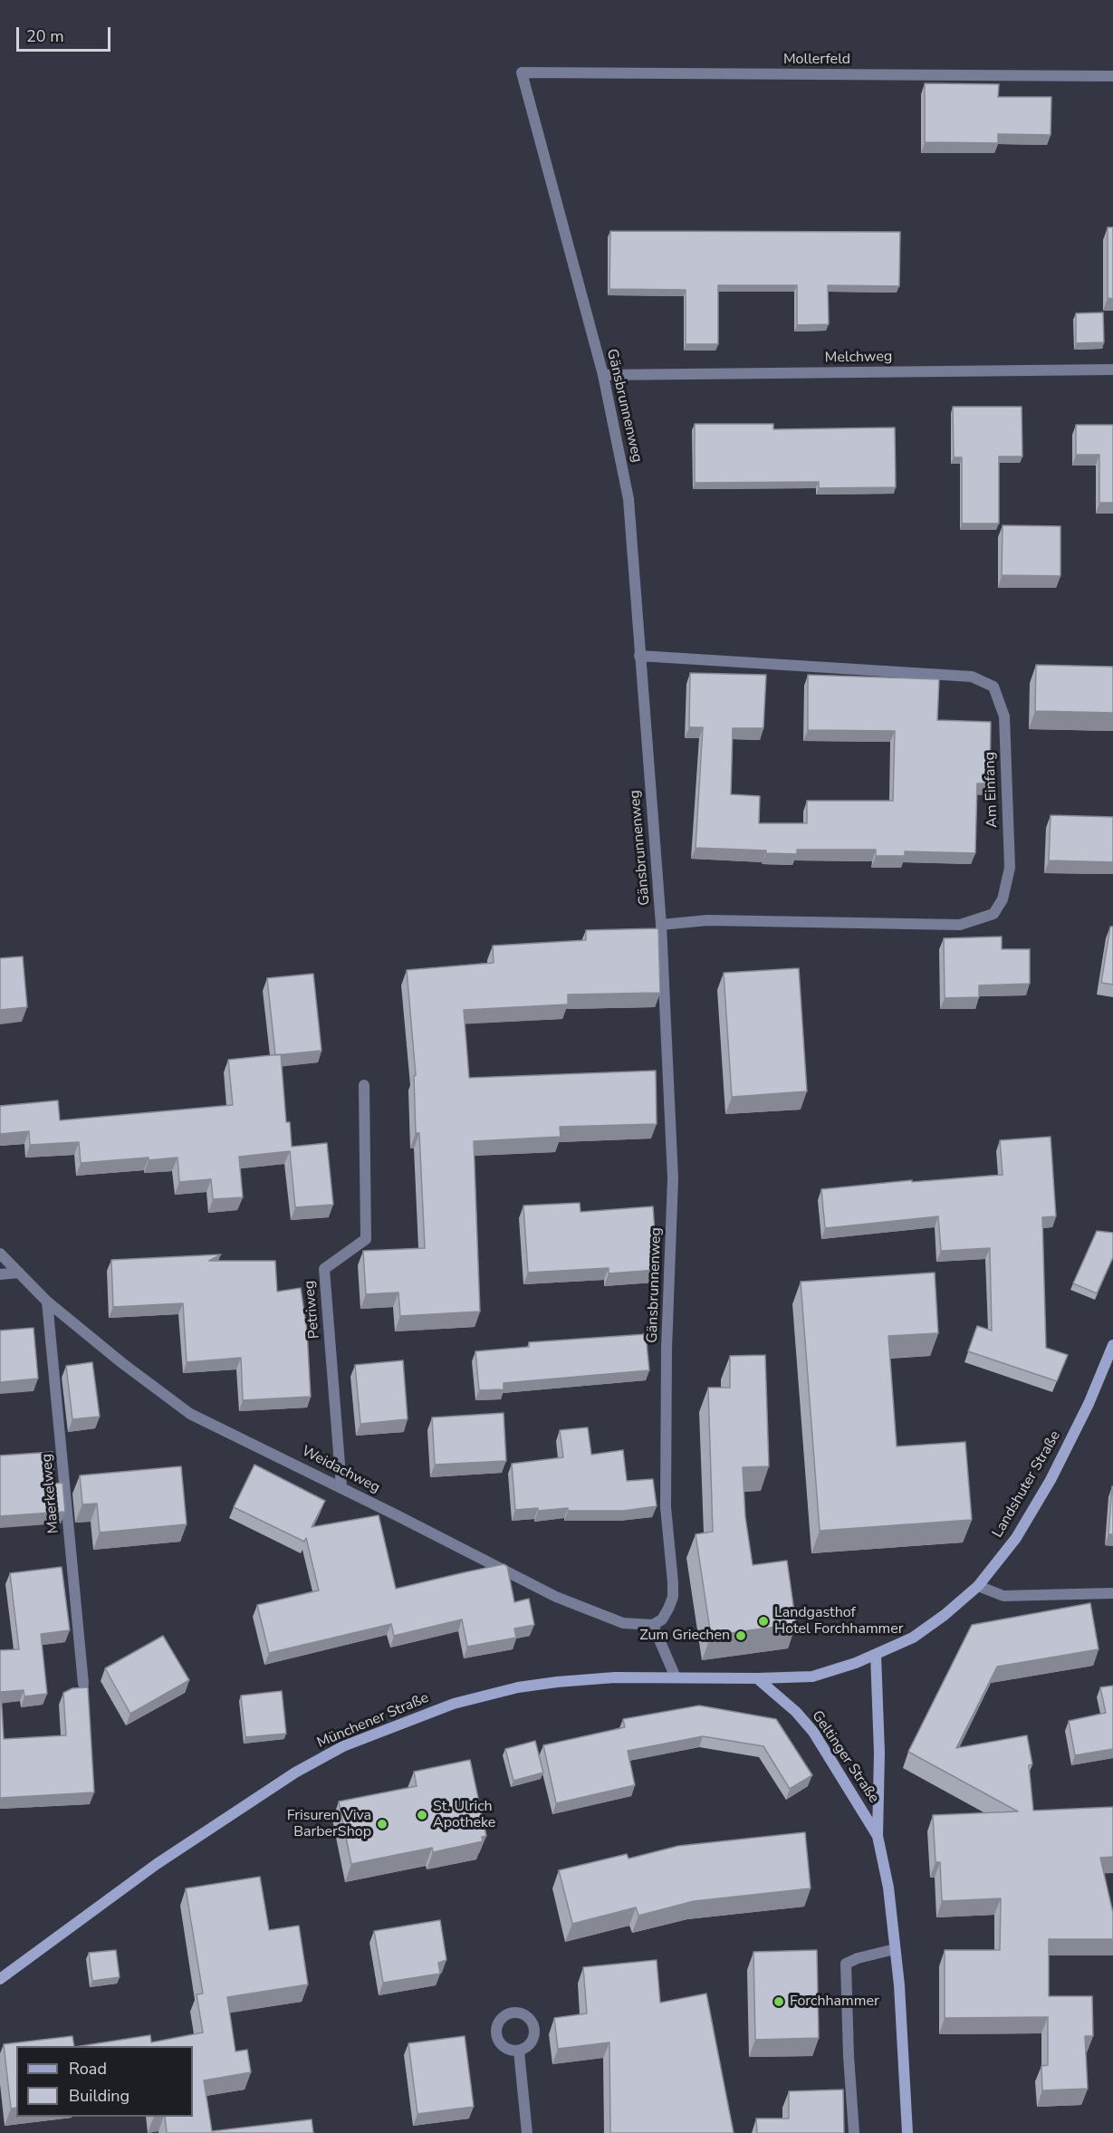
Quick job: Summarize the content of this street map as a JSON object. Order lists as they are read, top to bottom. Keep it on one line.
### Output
{"streets":{"main road":["Landshuter Straße","Münchener Straße","Geltinger Straße"],"street":["Mollerfeld","Melchweg","Gänsbrunnenweg","Am Einfang","Petriweg","Weidachweg","Maerkelweg"]},"crossings":[["Mollerfeld","Gänsbrunnenweg"],["Melchweg","Gänsbrunnenweg"],["Gänsbrunnenweg","Am Einfang"],["Gänsbrunnenweg","Weidachweg"],["Petriweg","Weidachweg"],["Weidachweg","Maerkelweg"],["Landshuter Straße","Münchener Straße"],["Landshuter Straße","Geltinger Straße"],["Münchener Straße","Geltinger Straße"]],"places":["Landgasthof Hotel Forchhammer","Zum Griechen","St. Ulrich Apotheke","Frisuren Viva BarberShop","Forchhammer"],"legend":["Road","Building"],"scale_bar":"20 m"}
